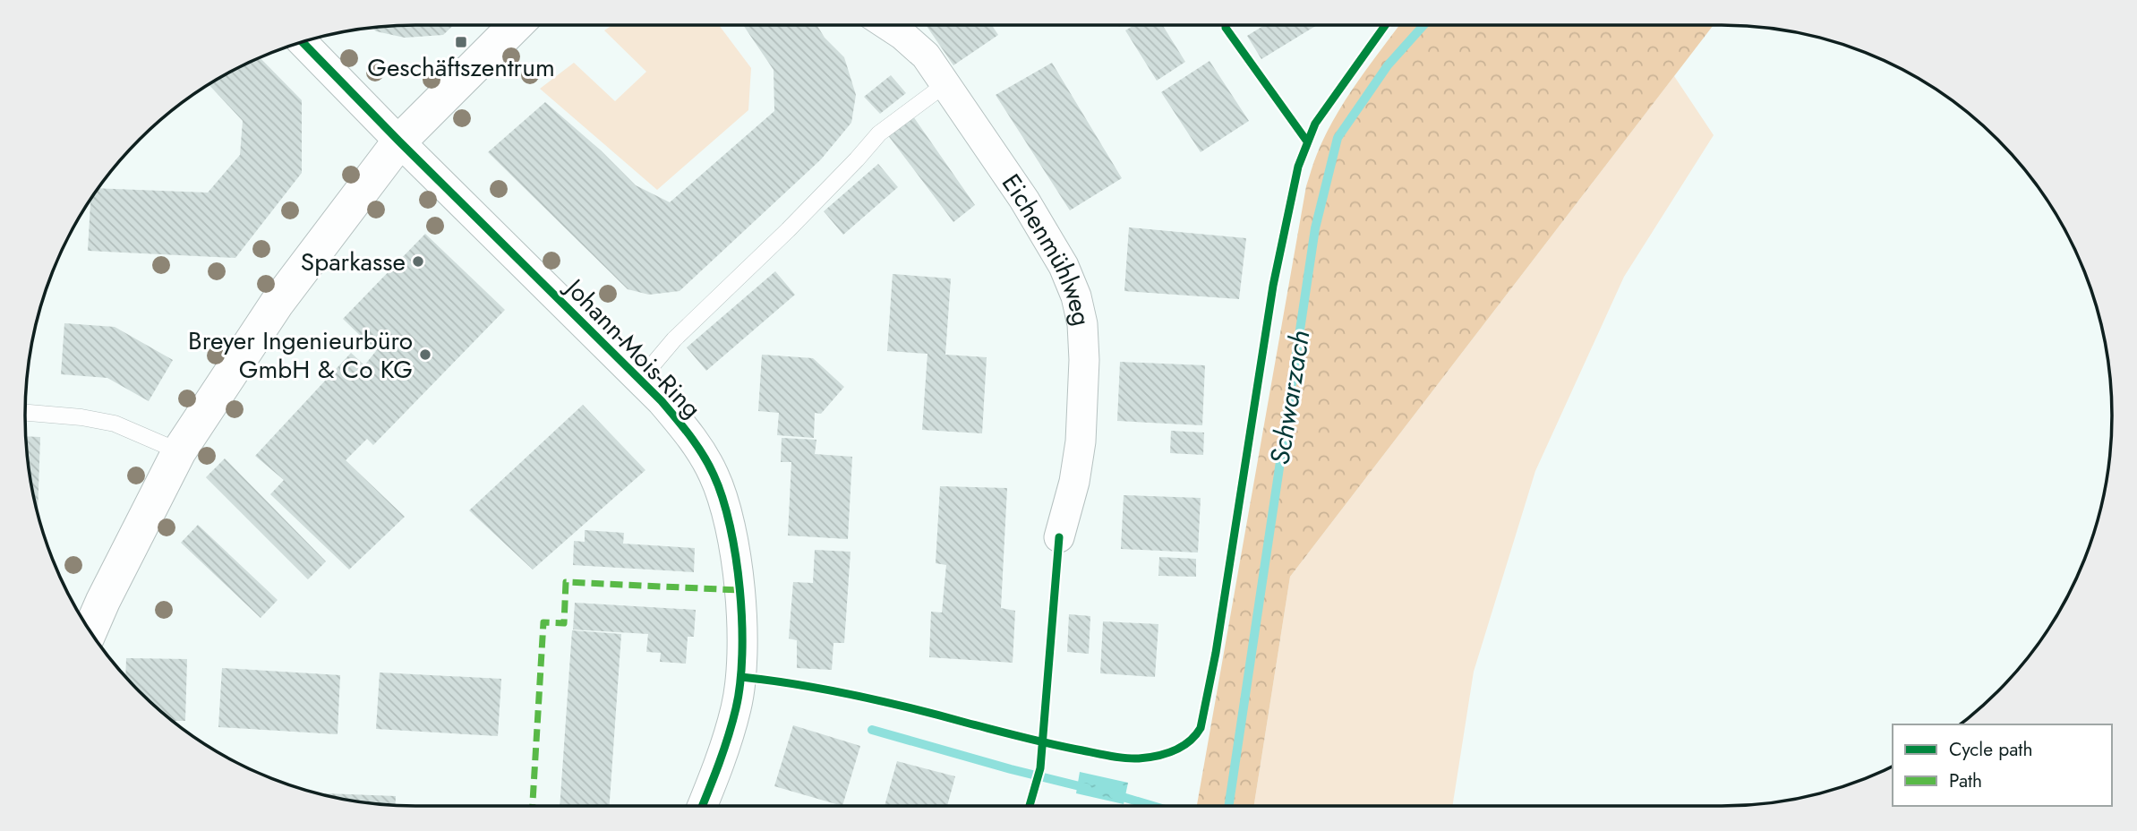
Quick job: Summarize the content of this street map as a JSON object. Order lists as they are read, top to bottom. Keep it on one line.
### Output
{"streets":{"street":["Eichenmühlweg","Johann-Mois-Ring"]},"water":["Schwarzach"],"places":{"transit":["Geschäftszentrum"],"other":["Sparkasse","Breyer Ingenieurbüro GmbH & Co KG"]},"legend":["Cycle path","Path"]}
